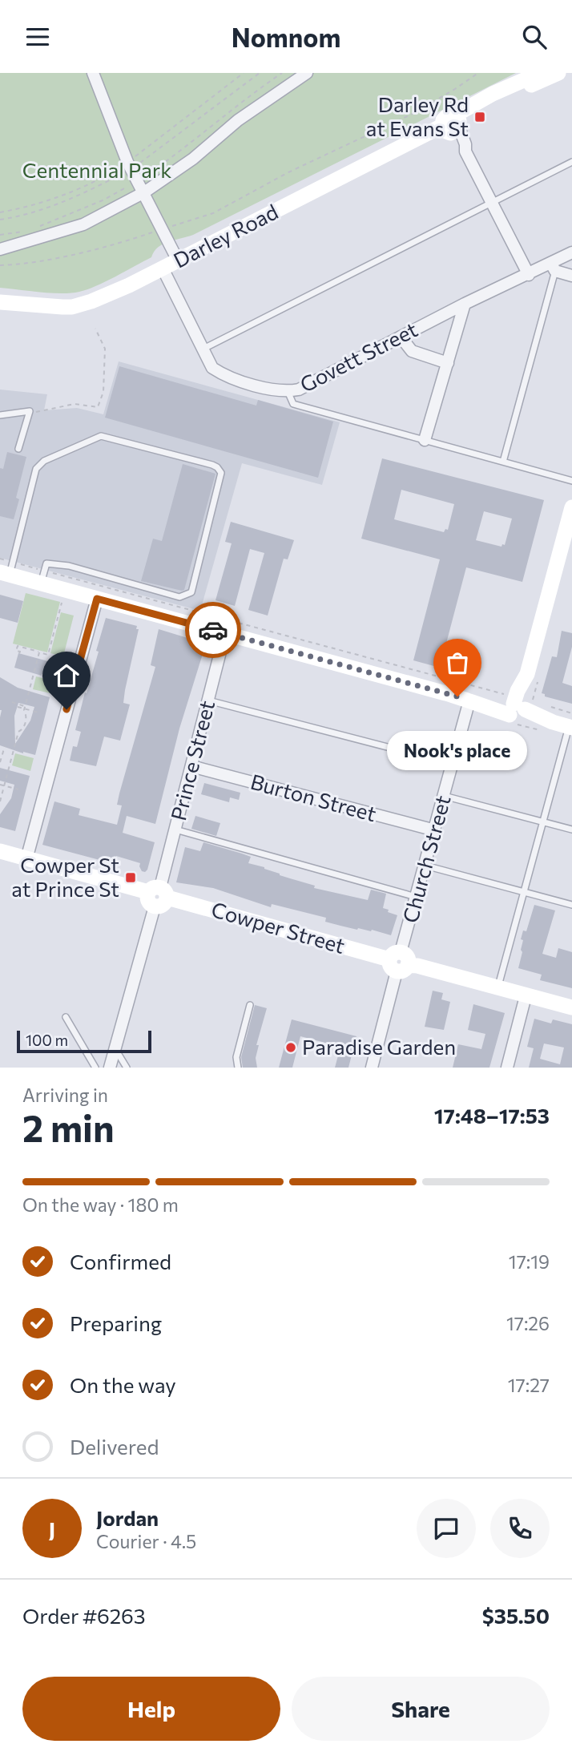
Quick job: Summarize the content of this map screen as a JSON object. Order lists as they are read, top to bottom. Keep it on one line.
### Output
{"streets":{"main road":["Darley Road","Cowper Street"],"street":["Govett Street","Prince Street","Burton Street","Church Street"]},"crossings":[["Darley Road","Govett Street"],["Prince Street","Burton Street"],["Prince Street","Cowper Street"],["Burton Street","Church Street"],["Church Street","Cowper Street"]],"parks":["Centennial Park"],"places":{"transit":["Darley Rd at Evans St","Cowper St at Prince St"],"other":["Nook's place","Paradise Garden"]},"scale_bar":"100 m","page":{"header":"Nomnom","bubble":"Nook's place","scale":"100 m","heading":["2 min","Arriving in","17:48–17:53"],"panel":["Jordan","Courier · 4.5","Order #6263","$35.50"],"bar":"On the way · 180 m","list":[["Confirmed","17:19"],["Preparing","17:26"],["On the way","17:27"],"Delivered"],"round":"J","buttons":["Help","Share"]}}
